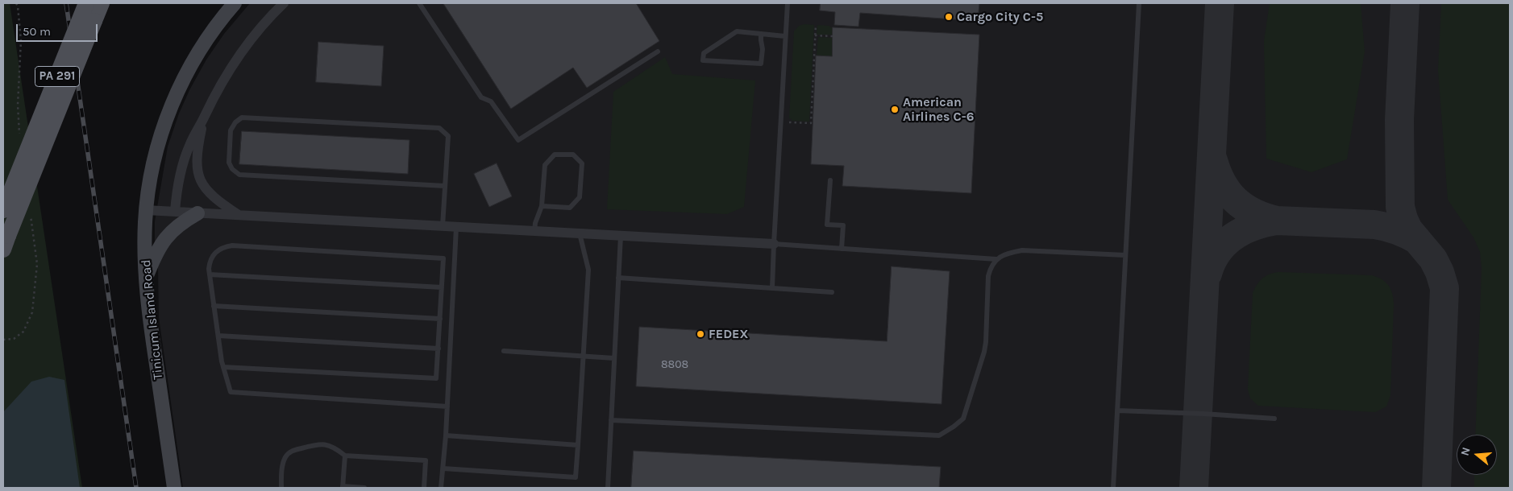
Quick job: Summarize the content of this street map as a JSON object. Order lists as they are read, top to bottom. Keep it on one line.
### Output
{"streets":{"main road":["PA 291"],"street":["Tinicum Island Road"]},"places":["Cargo City C-5","American Airlines C-6","FEDEX"],"house_numbers":["8808"],"scale_bar":"50 m","north":"left"}
